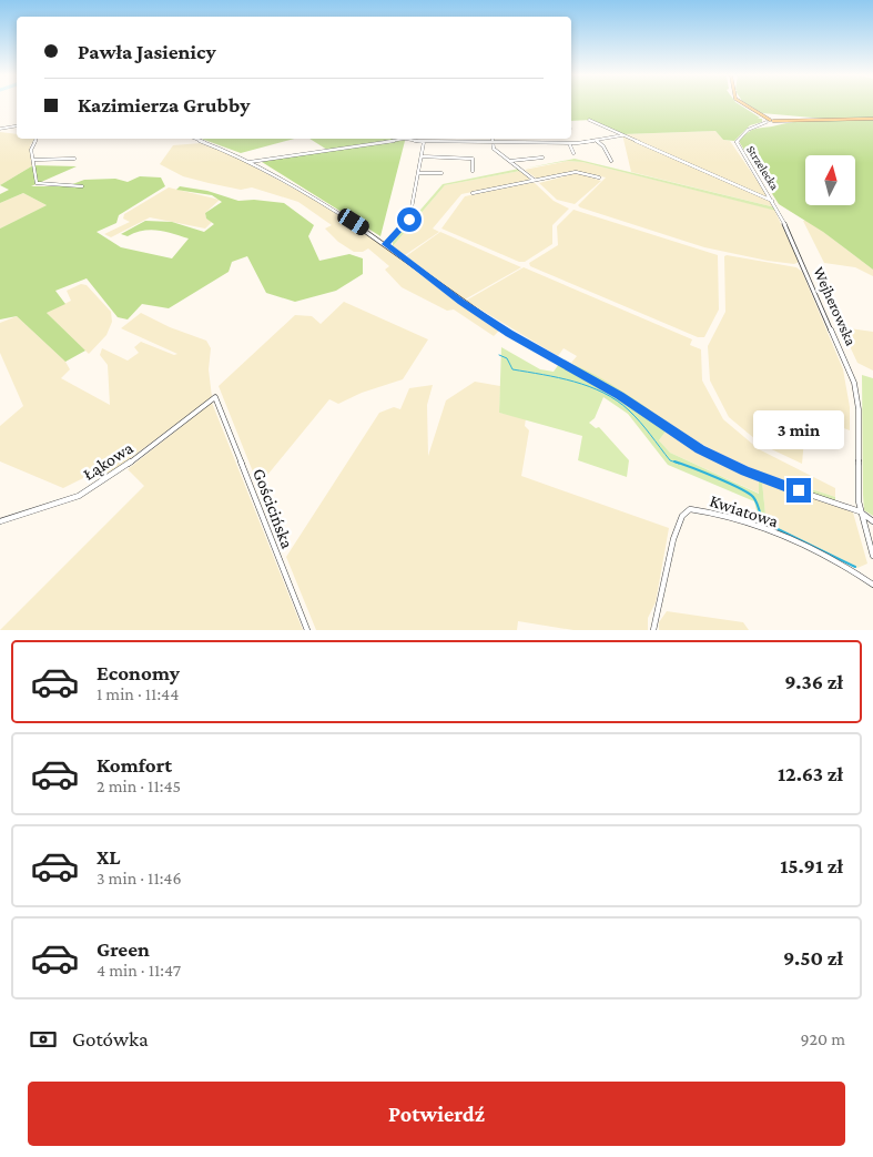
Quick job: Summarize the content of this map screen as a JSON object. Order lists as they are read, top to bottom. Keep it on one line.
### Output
{"streets":{"main road":["Strzelecka"],"street":["Wejherowska","Łąkowa","Gościcińska","Kwiatowa"]},"crossings":[["Strzelecka","Wejherowska"],["Łąkowa","Gościcińska"]],"north":"top","page":{"banner":["Pawła Jasienicy","Kazimierza Grubby"],"bubble":"3 min","list":[{"name":"Economy","note":"1 min · 11:44","value":"9.36 zł"},{"name":"Komfort","note":"2 min · 11:45","value":"12.63 zł"},{"name":"XL","note":"3 min · 11:46","value":"15.91 zł"},{"name":"Green","note":"4 min · 11:47","value":"9.50 zł"}],"pay":["Gotówka","920 m"],"buttons":"Potwierdź"}}
